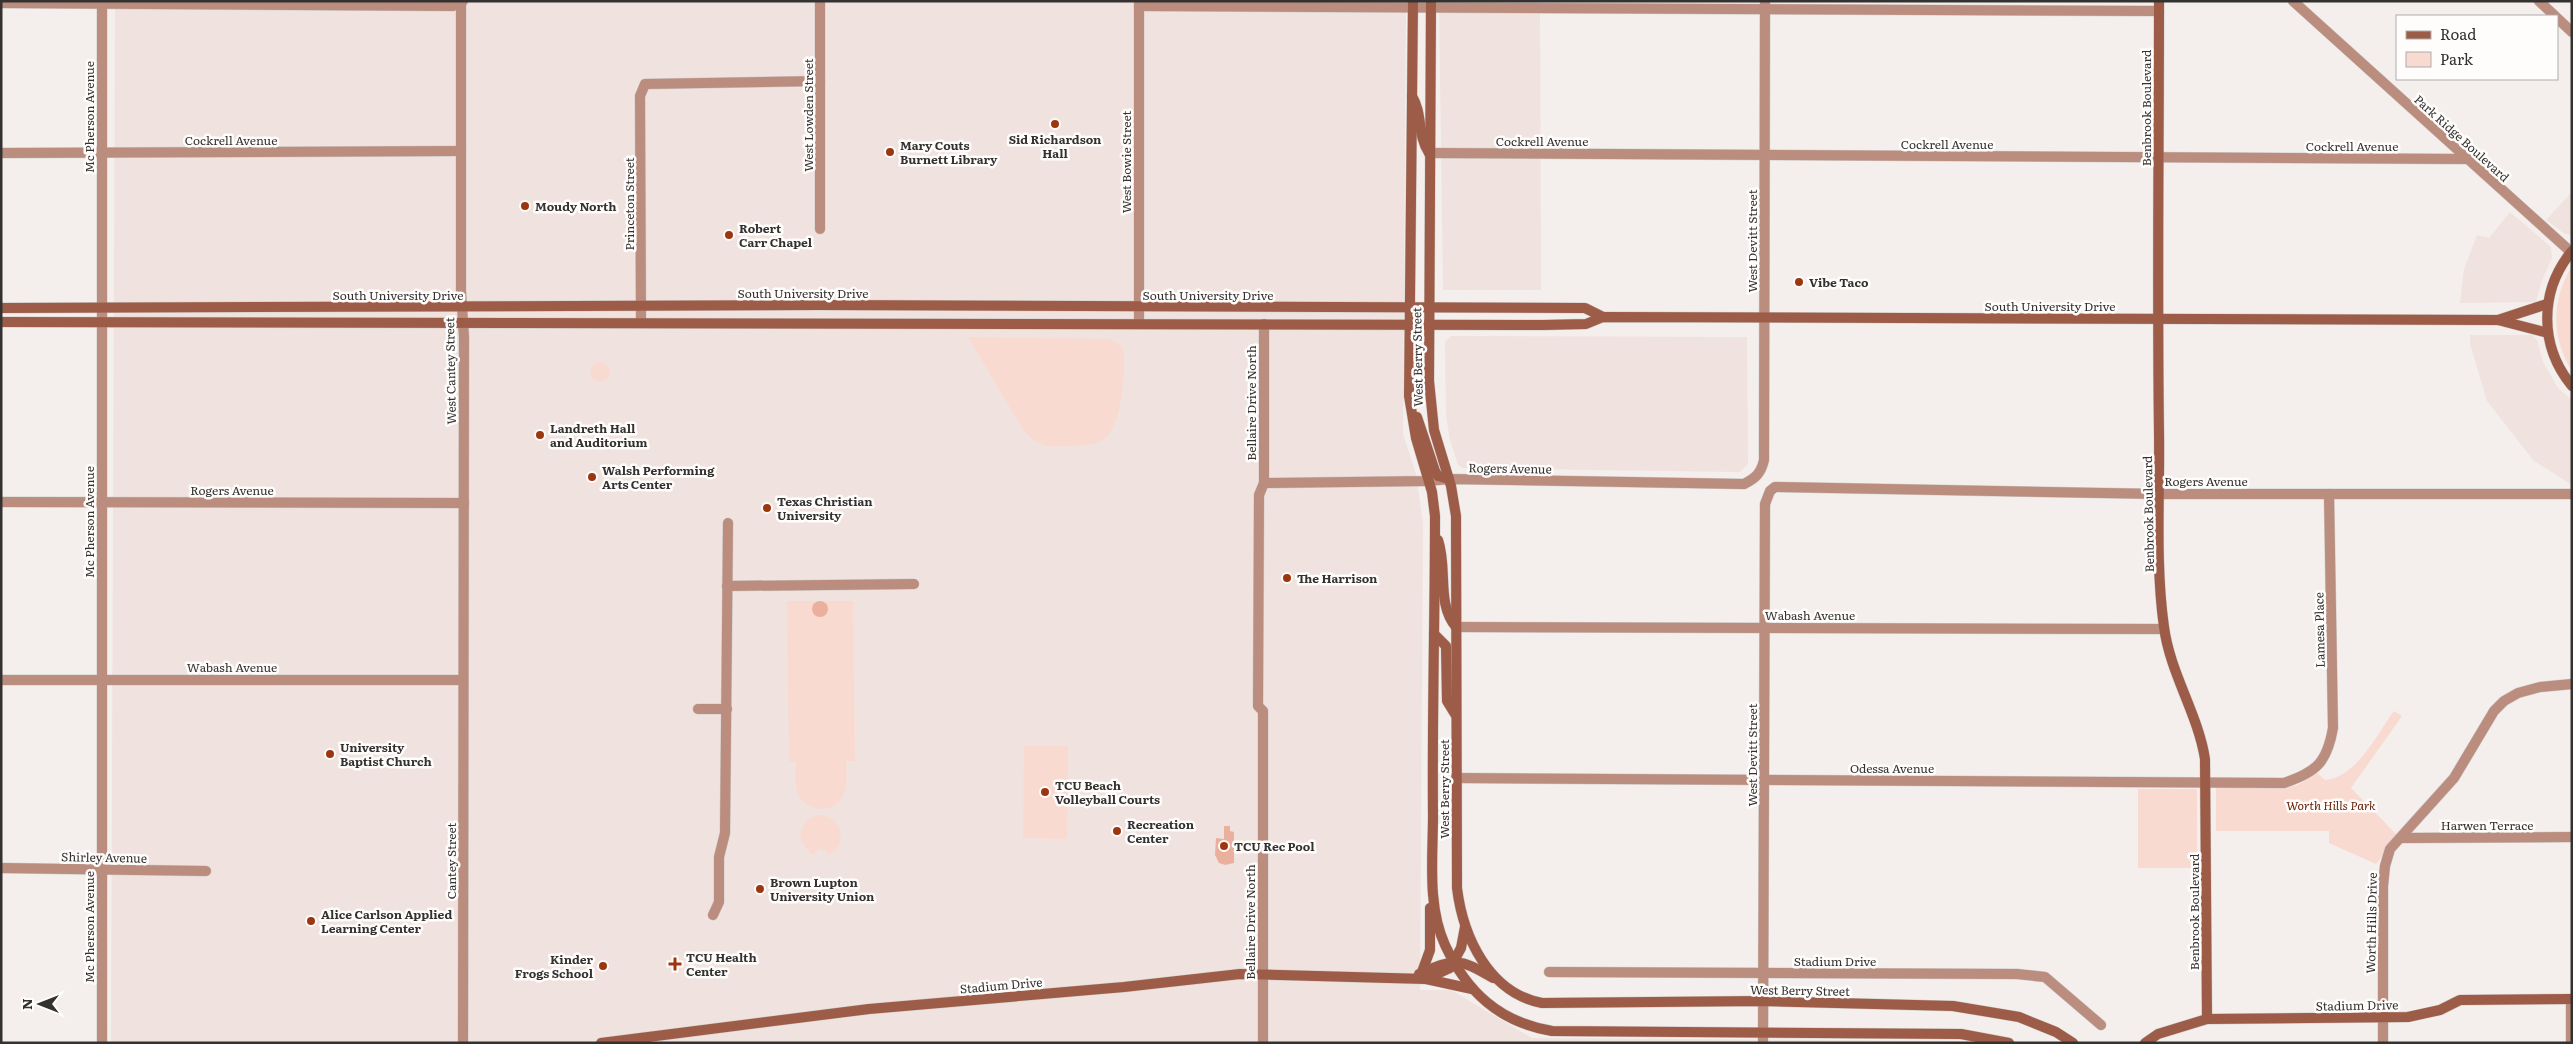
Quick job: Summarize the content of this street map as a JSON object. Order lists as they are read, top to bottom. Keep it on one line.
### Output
{"streets":{"main road":["Benbrook Boulevard","South University Drive","West Berry Street","Stadium Drive"],"street":["West Lowden Street","Mc Pherson Avenue","Park Ridge Boulevard","Cockrell Avenue","West Bowie Street","Princeton Street","West Devitt Street","West Cantey Street","Bellaire Drive North","Rogers Avenue","Wabash Avenue","Lamesa Place","Odessa Avenue","Harwen Terrace","Shirley Avenue","Cantey Street","Worth Hills Drive"]},"crossings":[["Benbrook Boulevard","Cockrell Avenue"],["Benbrook Boulevard","South University Drive"],["Benbrook Boulevard","Rogers Avenue"],["Benbrook Boulevard","Wabash Avenue"],["Benbrook Boulevard","Odessa Avenue"],["Benbrook Boulevard","Stadium Drive"],["West Lowden Street","Princeton Street"],["Mc Pherson Avenue","Cockrell Avenue"],["Mc Pherson Avenue","South University Drive"],["Mc Pherson Avenue","Rogers Avenue"],["Mc Pherson Avenue","Wabash Avenue"],["Mc Pherson Avenue","Shirley Avenue"],["Park Ridge Boulevard","Cockrell Avenue"],["Cockrell Avenue","West Devitt Street"],["Cockrell Avenue","West Berry Street"],["Cockrell Avenue","West Cantey Street"],["West Bowie Street","South University Drive"],["Princeton Street","South University Drive"],["West Devitt Street","South University Drive"],["West Devitt Street","West Berry Street"],["West Devitt Street","Rogers Avenue"],["West Devitt Street","Wabash Avenue"],["West Devitt Street","Odessa Avenue"],["West Devitt Street","Stadium Drive"],["South University Drive","West Berry Street"],["South University Drive","West Cantey Street"],["South University Drive","Bellaire Drive North"],["West Berry Street","Rogers Avenue"],["West Berry Street","Wabash Avenue"],["West Berry Street","Odessa Avenue"],["West Berry Street","Stadium Drive"],["West Cantey Street","Rogers Avenue"],["West Cantey Street","Wabash Avenue"],["West Cantey Street","Cantey Street"],["Bellaire Drive North","Rogers Avenue"],["Bellaire Drive North","Stadium Drive"],["Rogers Avenue","Lamesa Place"],["Wabash Avenue","Cantey Street"],["Lamesa Place","Odessa Avenue"],["Harwen Terrace","Worth Hills Drive"],["Worth Hills Drive","Stadium Drive"]],"parks":["Worth Hills Park"],"places":{"other":["Sid Richardson Hall","Mary Couts Burnett Library","Moudy North","Robert Carr Chapel","Vibe Taco","Landreth Hall and Auditorium","Walsh Performing Arts Center","Texas Christian University","The Harrison","University Baptist Church","TCU Beach Volleyball Courts","Recreation Center","TCU Rec Pool","Brown Lupton University Union","Alice Carlson Applied Learning Center","Kinder Frogs School"],"health":["TCU Health Center"]},"legend":["Road","Park"],"north":"left"}
